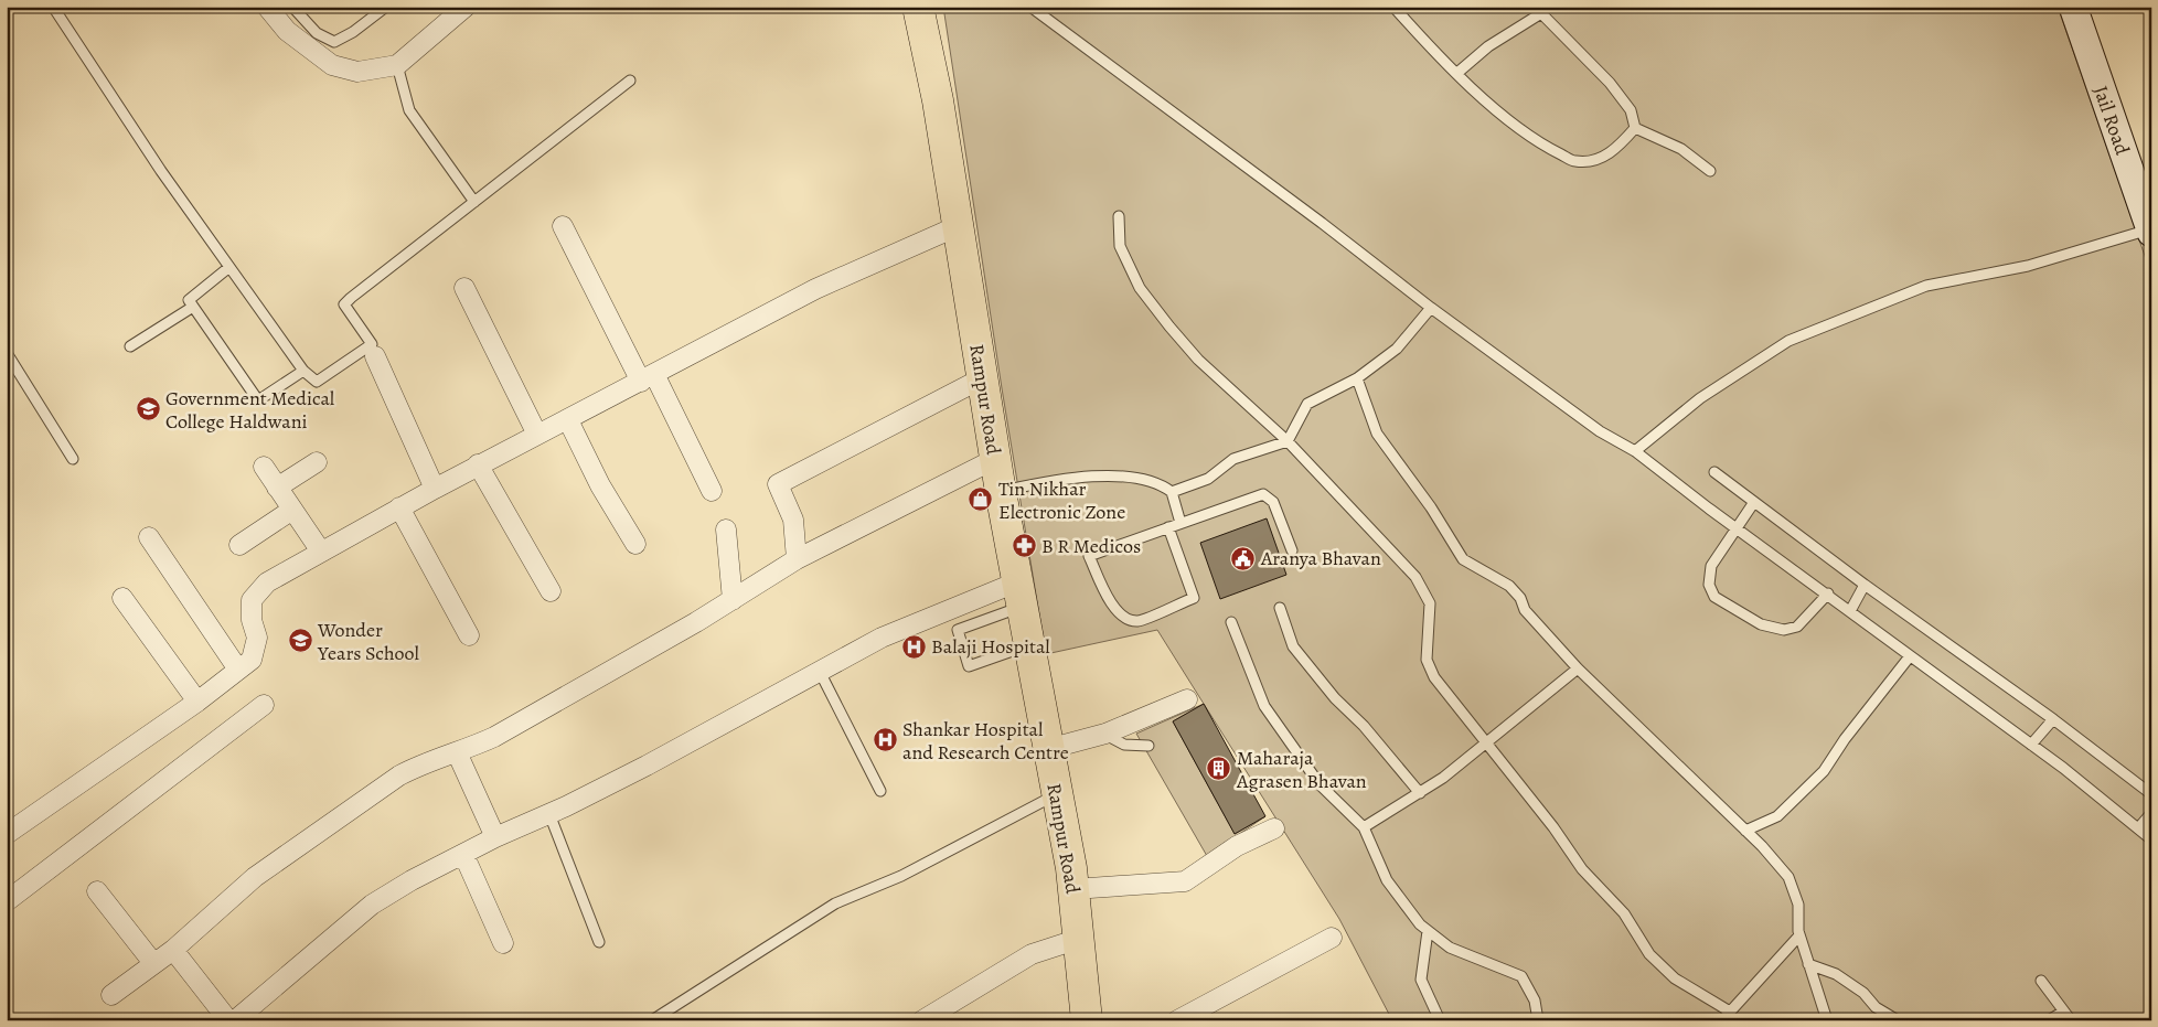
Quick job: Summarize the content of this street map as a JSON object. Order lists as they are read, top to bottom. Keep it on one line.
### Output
{"streets":{"main road":["Rampur Road"],"street":["Jail Road"]},"places":{"school or university":["Government Medical College Haldwani","Wonder Years School"],"shop":["Tin Nikhar Electronic Zone"],"pharmacy":["B R Medicos"],"public building":["Aranya Bhavan"],"hospital":["Balaji Hospital","Shankar Hospital and Research Centre"],"building":["Maharaja Agrasen Bhavan"]}}
